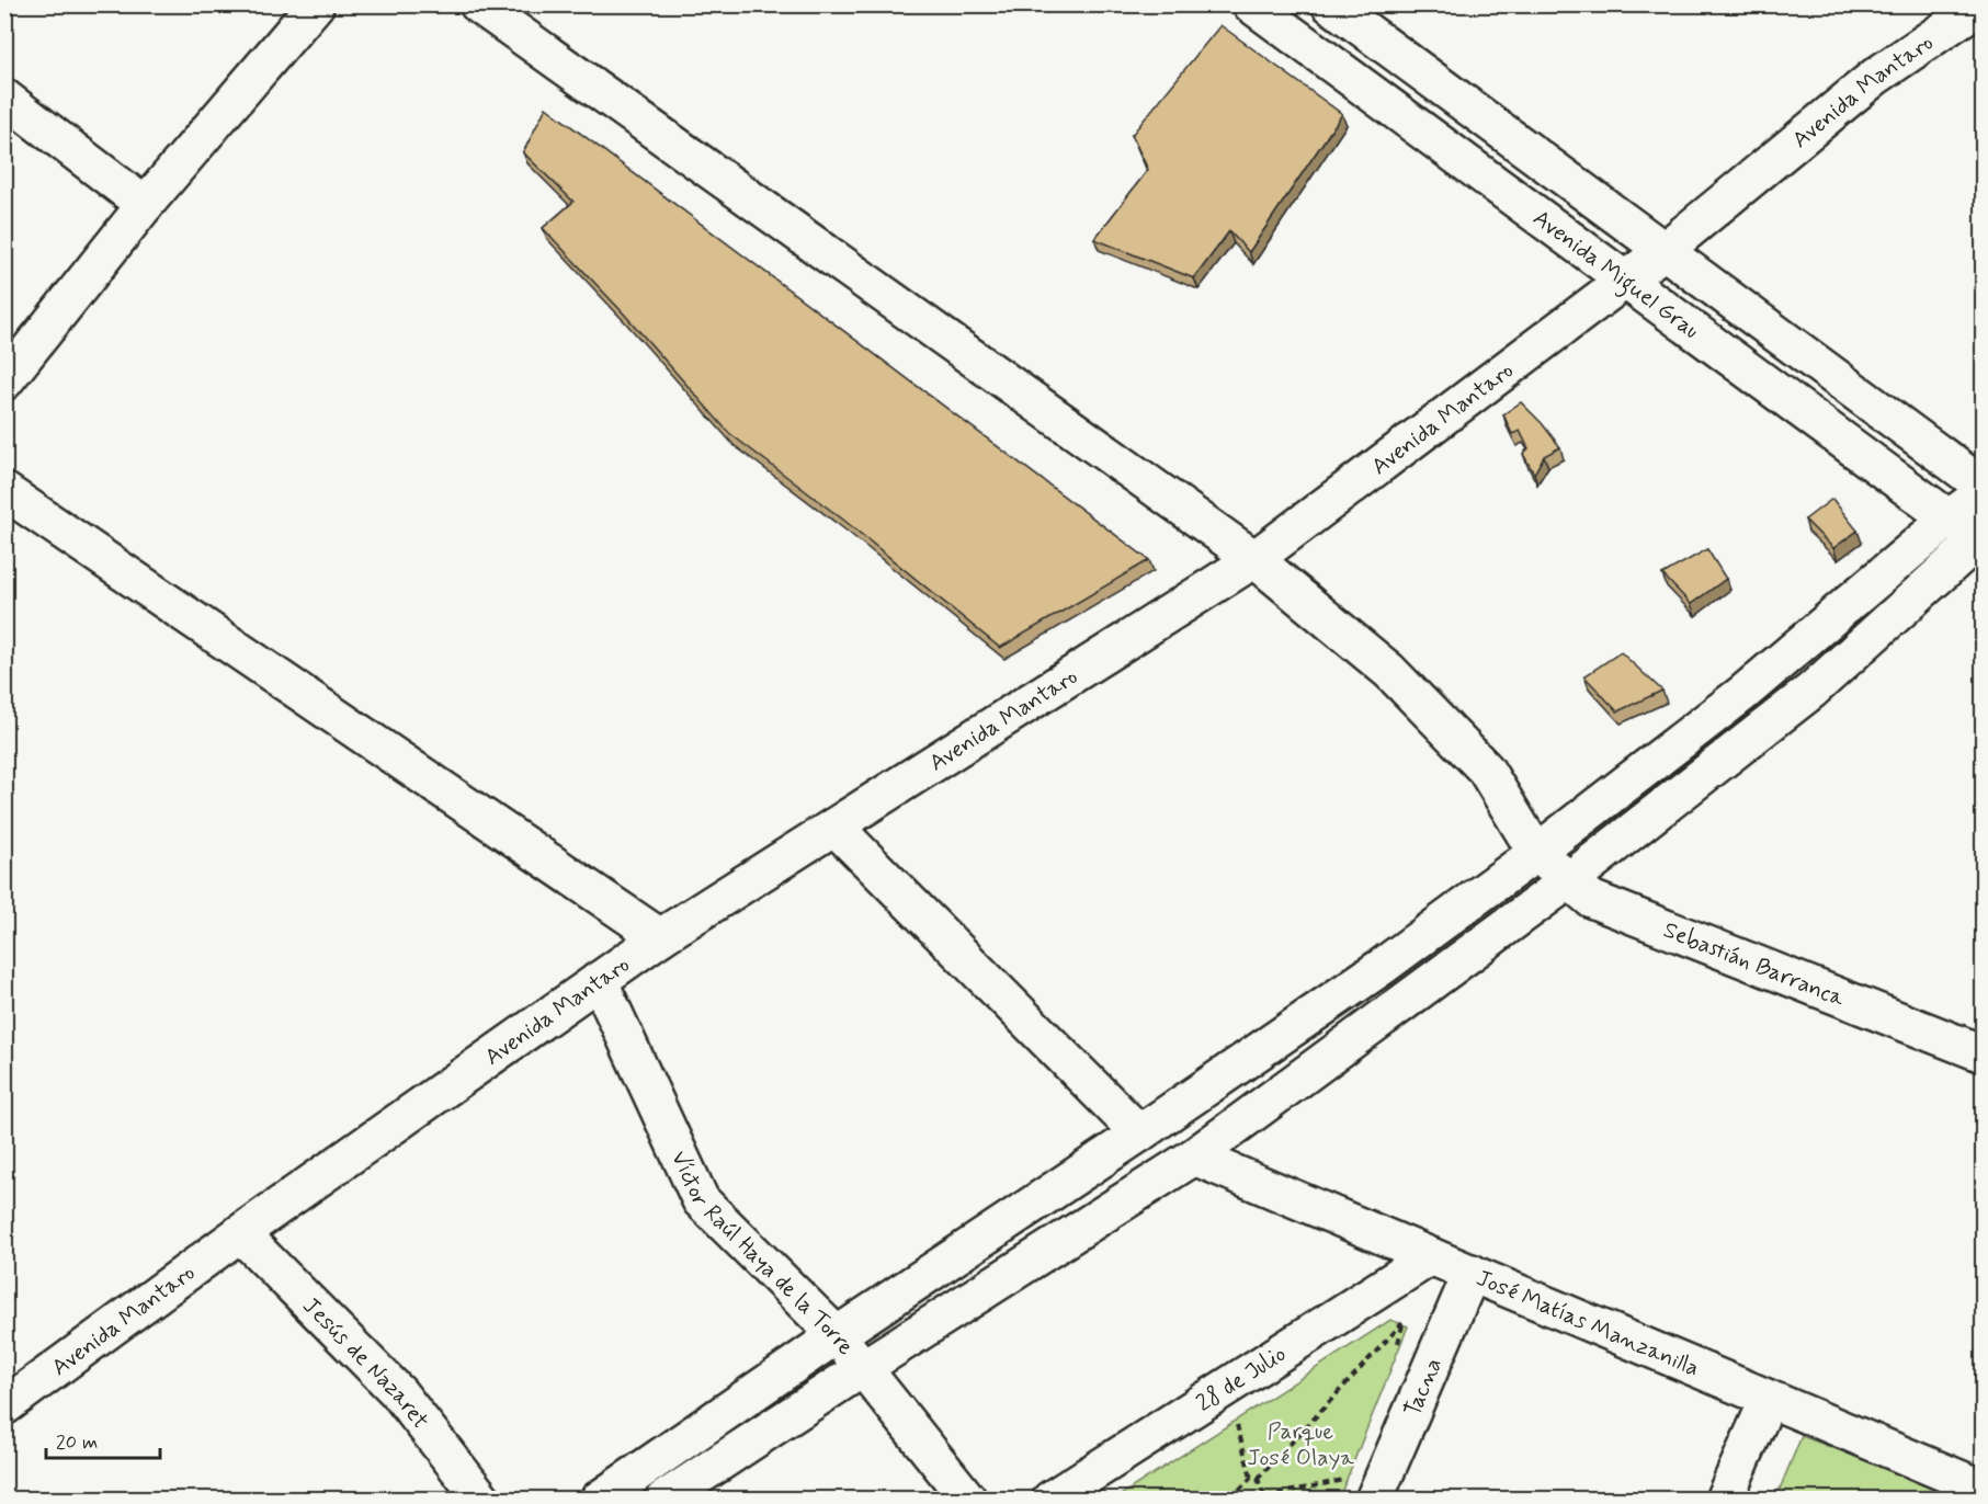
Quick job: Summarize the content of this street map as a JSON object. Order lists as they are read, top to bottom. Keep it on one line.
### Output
{"streets":{"street":["Avenida Mantaro","Avenida Miguel Grau","Sebastián Barranca","Víctor Raúl Haya de la Torre","José Matías Manzanilla","Jesús de Nazaret","28 de Julio","Tacna"]},"crossings":[["Avenida Mantaro","Avenida Miguel Grau"],["Avenida Mantaro","Sebastián Barranca"],["Avenida Mantaro","Víctor Raúl Haya de la Torre"],["Avenida Mantaro","Jesús de Nazaret"],["José Matías Manzanilla","28 de Julio"],["José Matías Manzanilla","Tacna"]],"parks":["Parque José Olaya"],"scale_bar":"20 m"}
